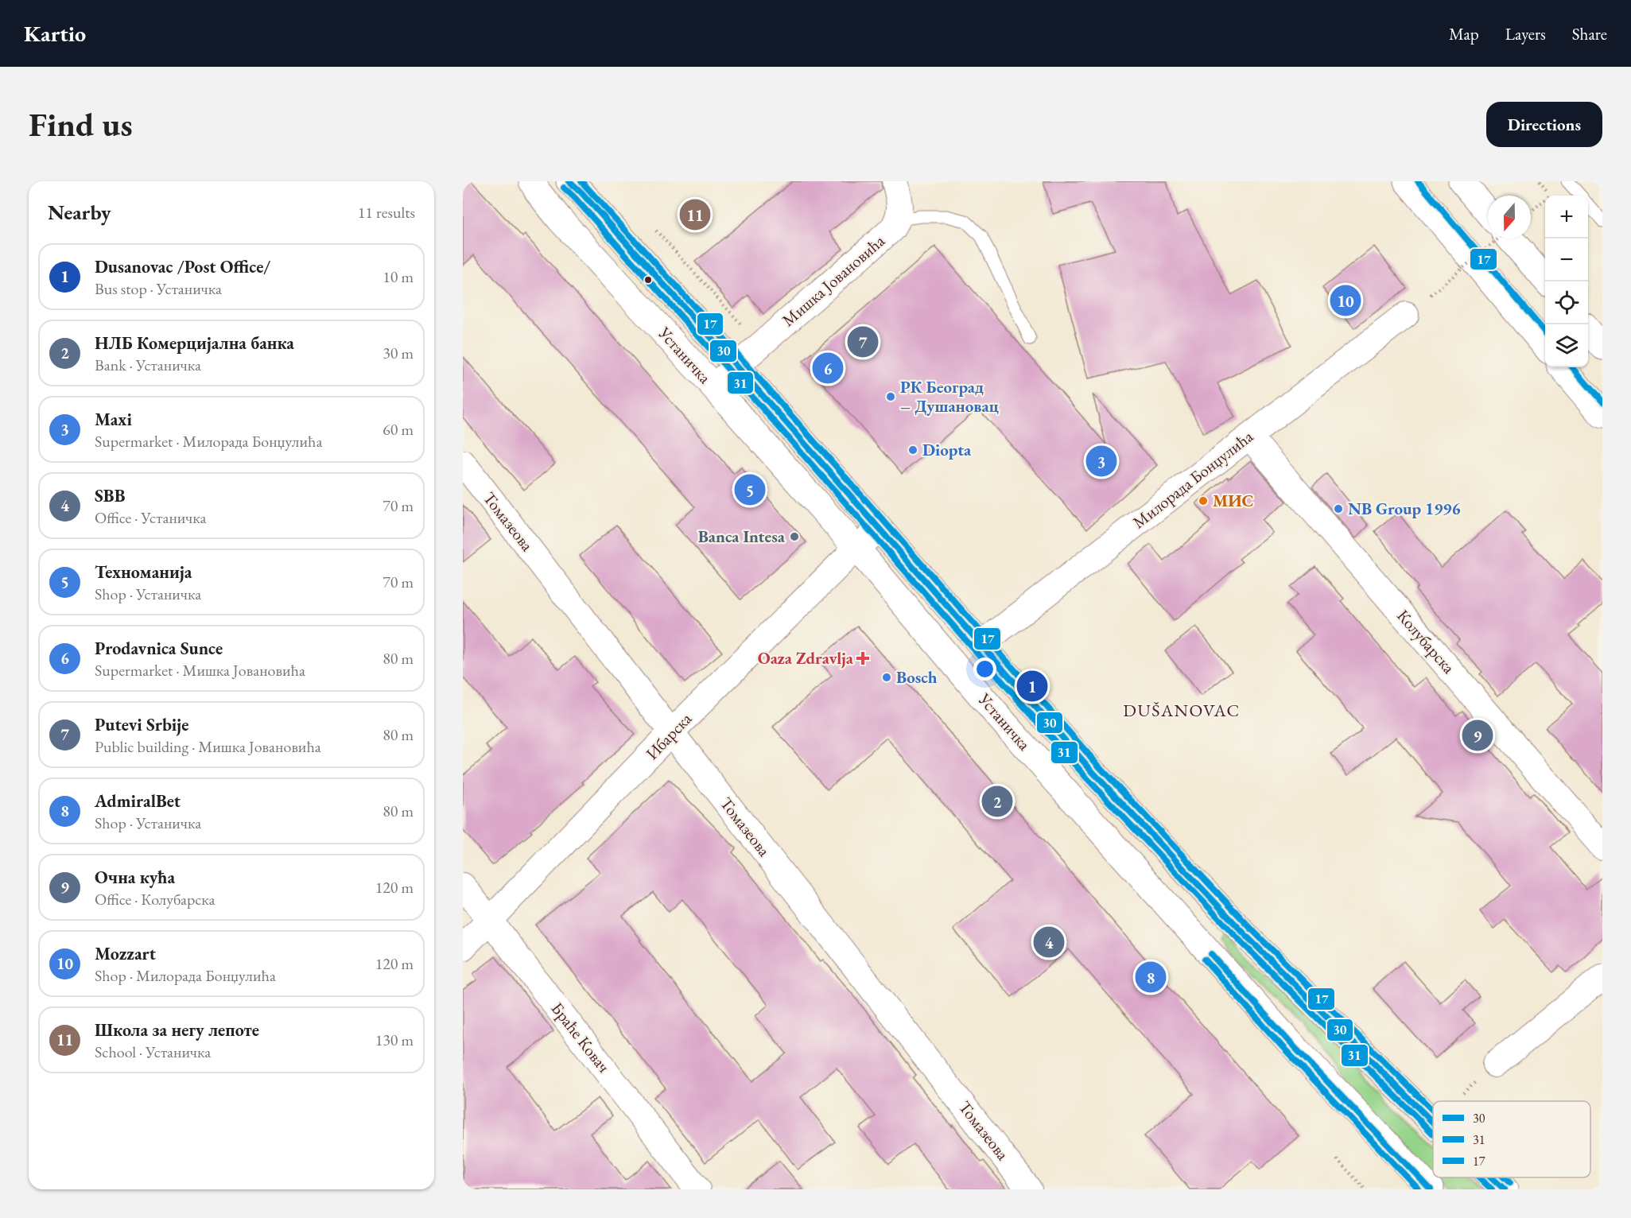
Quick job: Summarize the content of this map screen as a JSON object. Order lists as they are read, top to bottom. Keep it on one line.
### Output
{"streets":{"main road":["Устаничка"],"street":["Мишка Јовановића","Милорада Бонџулића","Томазеова","Колубарска","Ибарска","Браће Ковач"]},"crossings":[["Мишка Јовановића","Устаничка"],["Устаничка","Милорада Бонџулића"],["Устаничка","Ибарска"],["Милорада Бонџулића","Колубарска"],["Томазеова","Ибарска"],["Ибарска","Браће Ковач"]],"districts":["DUŠANOVAC"],"places":{"other":["РК Београд – Душановац","Diopta","МИС","NB Group 1996","Banca Intesa","Bosch"],"health":["Oaza Zdravlja"]},"lines":["transit line 30","transit line 17","transit line 31"],"legend":["30","31","17"],"north":"bottom","page":{"header":"Kartio","nav":["Map","Layers","Share"],"buttons":"Directions","title":"Find us","heading":["Nearby","11 results"],"map_buttons":["+","−"],"pins":["11","10","7","6","3","5","1","9","2","4","8"],"list":[{"mark":"1","name":"Dusanovac /Post Office/","note":"Bus stop · Устаничка","value":"10 m"},{"mark":"2","name":"НЛБ Комерцијална банка","note":"Bank · Устаничка","value":"30 m"},{"mark":"3","name":"Maxi","note":"Supermarket · Милорада Бонџулића","value":"60 m"},{"mark":"4","name":"SBB","note":"Office · Устаничка","value":"70 m"},{"mark":"5","name":"Техноманија","note":"Shop · Устаничка","value":"70 m"},{"mark":"6","name":"Prodavnica Sunce","note":"Supermarket · Мишка Јовановића","value":"80 m"},{"mark":"7","name":"Putevi Srbije","note":"Public building · Мишка Јовановића","value":"80 m"},{"mark":"8","name":"AdmiralBet","note":"Shop · Устаничка","value":"80 m"},{"mark":"9","name":"Очна кућа","note":"Office · Колубарска","value":"120 m"},{"mark":"10","name":"Mozzart","note":"Shop · Милорада Бонџулића","value":"120 m"},{"mark":"11","name":"Школа за негу лепоте","note":"School · Устаничка","value":"130 m"}]}}
